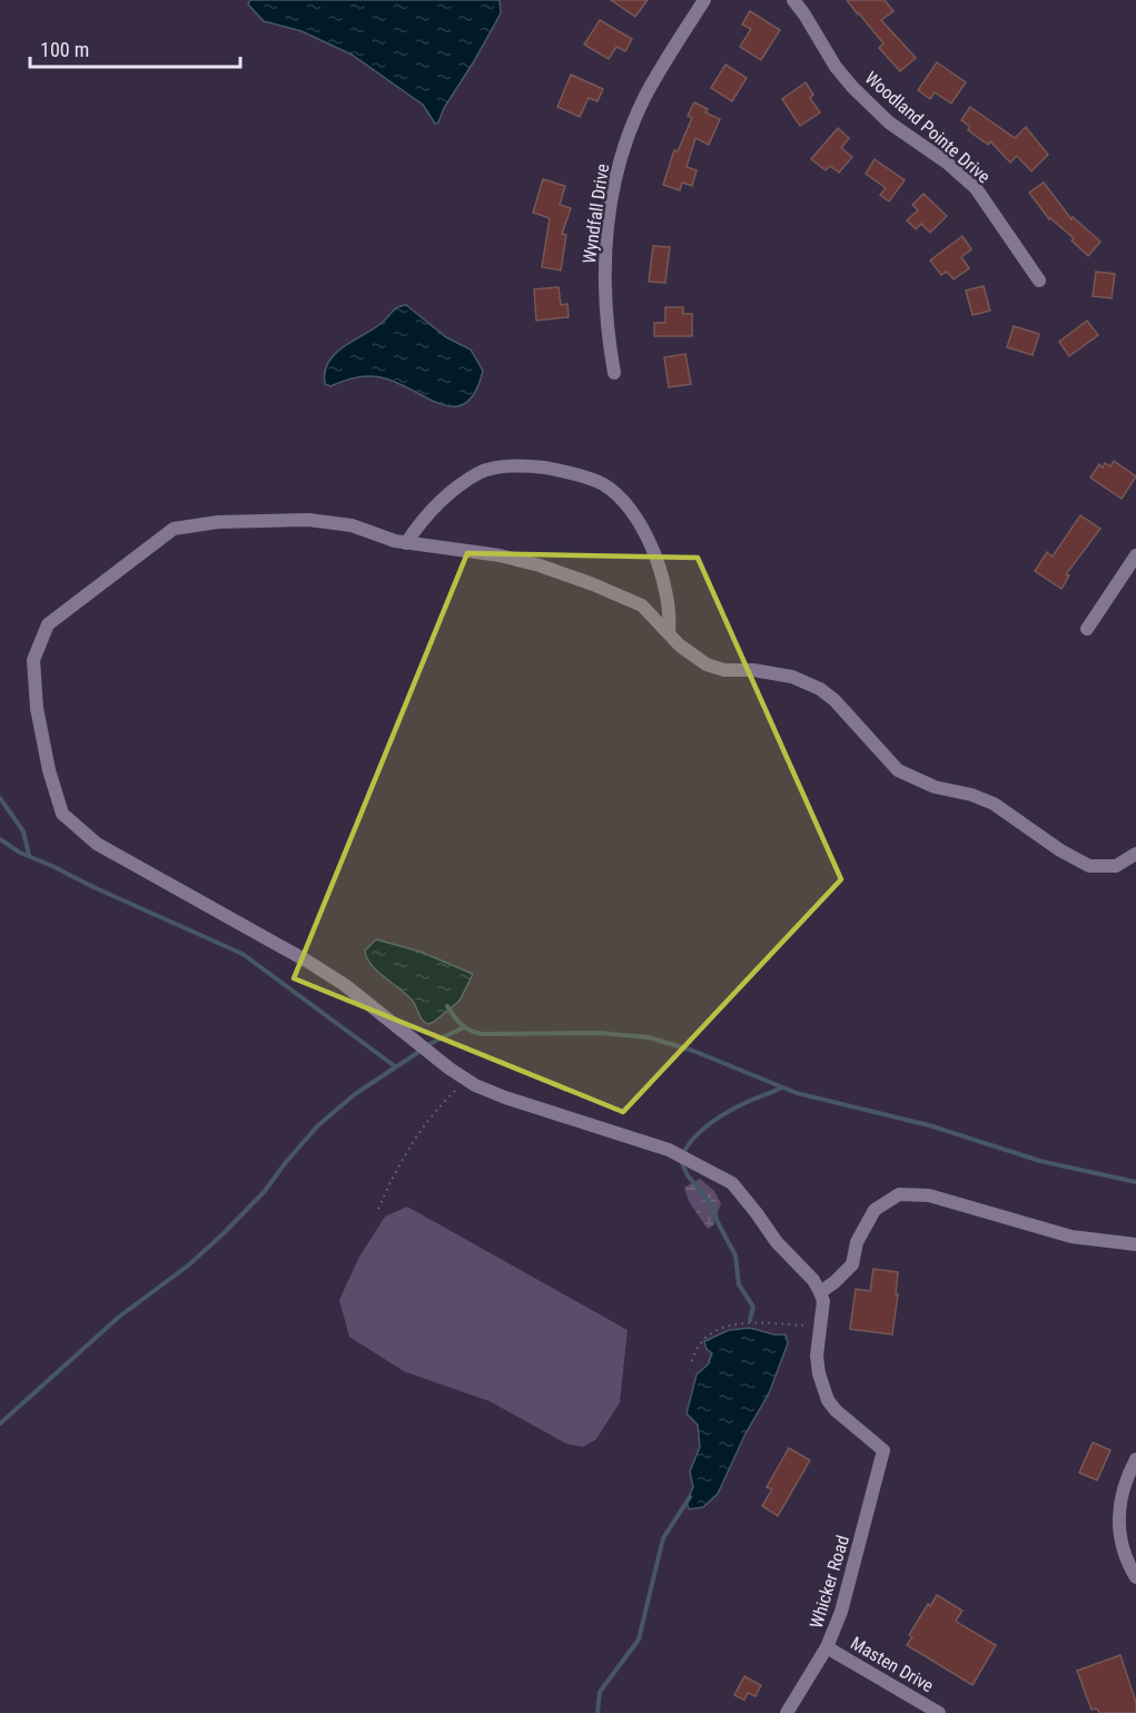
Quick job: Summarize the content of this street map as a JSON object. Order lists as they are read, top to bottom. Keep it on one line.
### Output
{"streets":{"street":["Woodland Pointe Drive","Wyndfall Drive","Whicker Road","Masten Drive"]},"crossings":[["Whicker Road","Masten Drive"]],"scale_bar":"100 m"}
